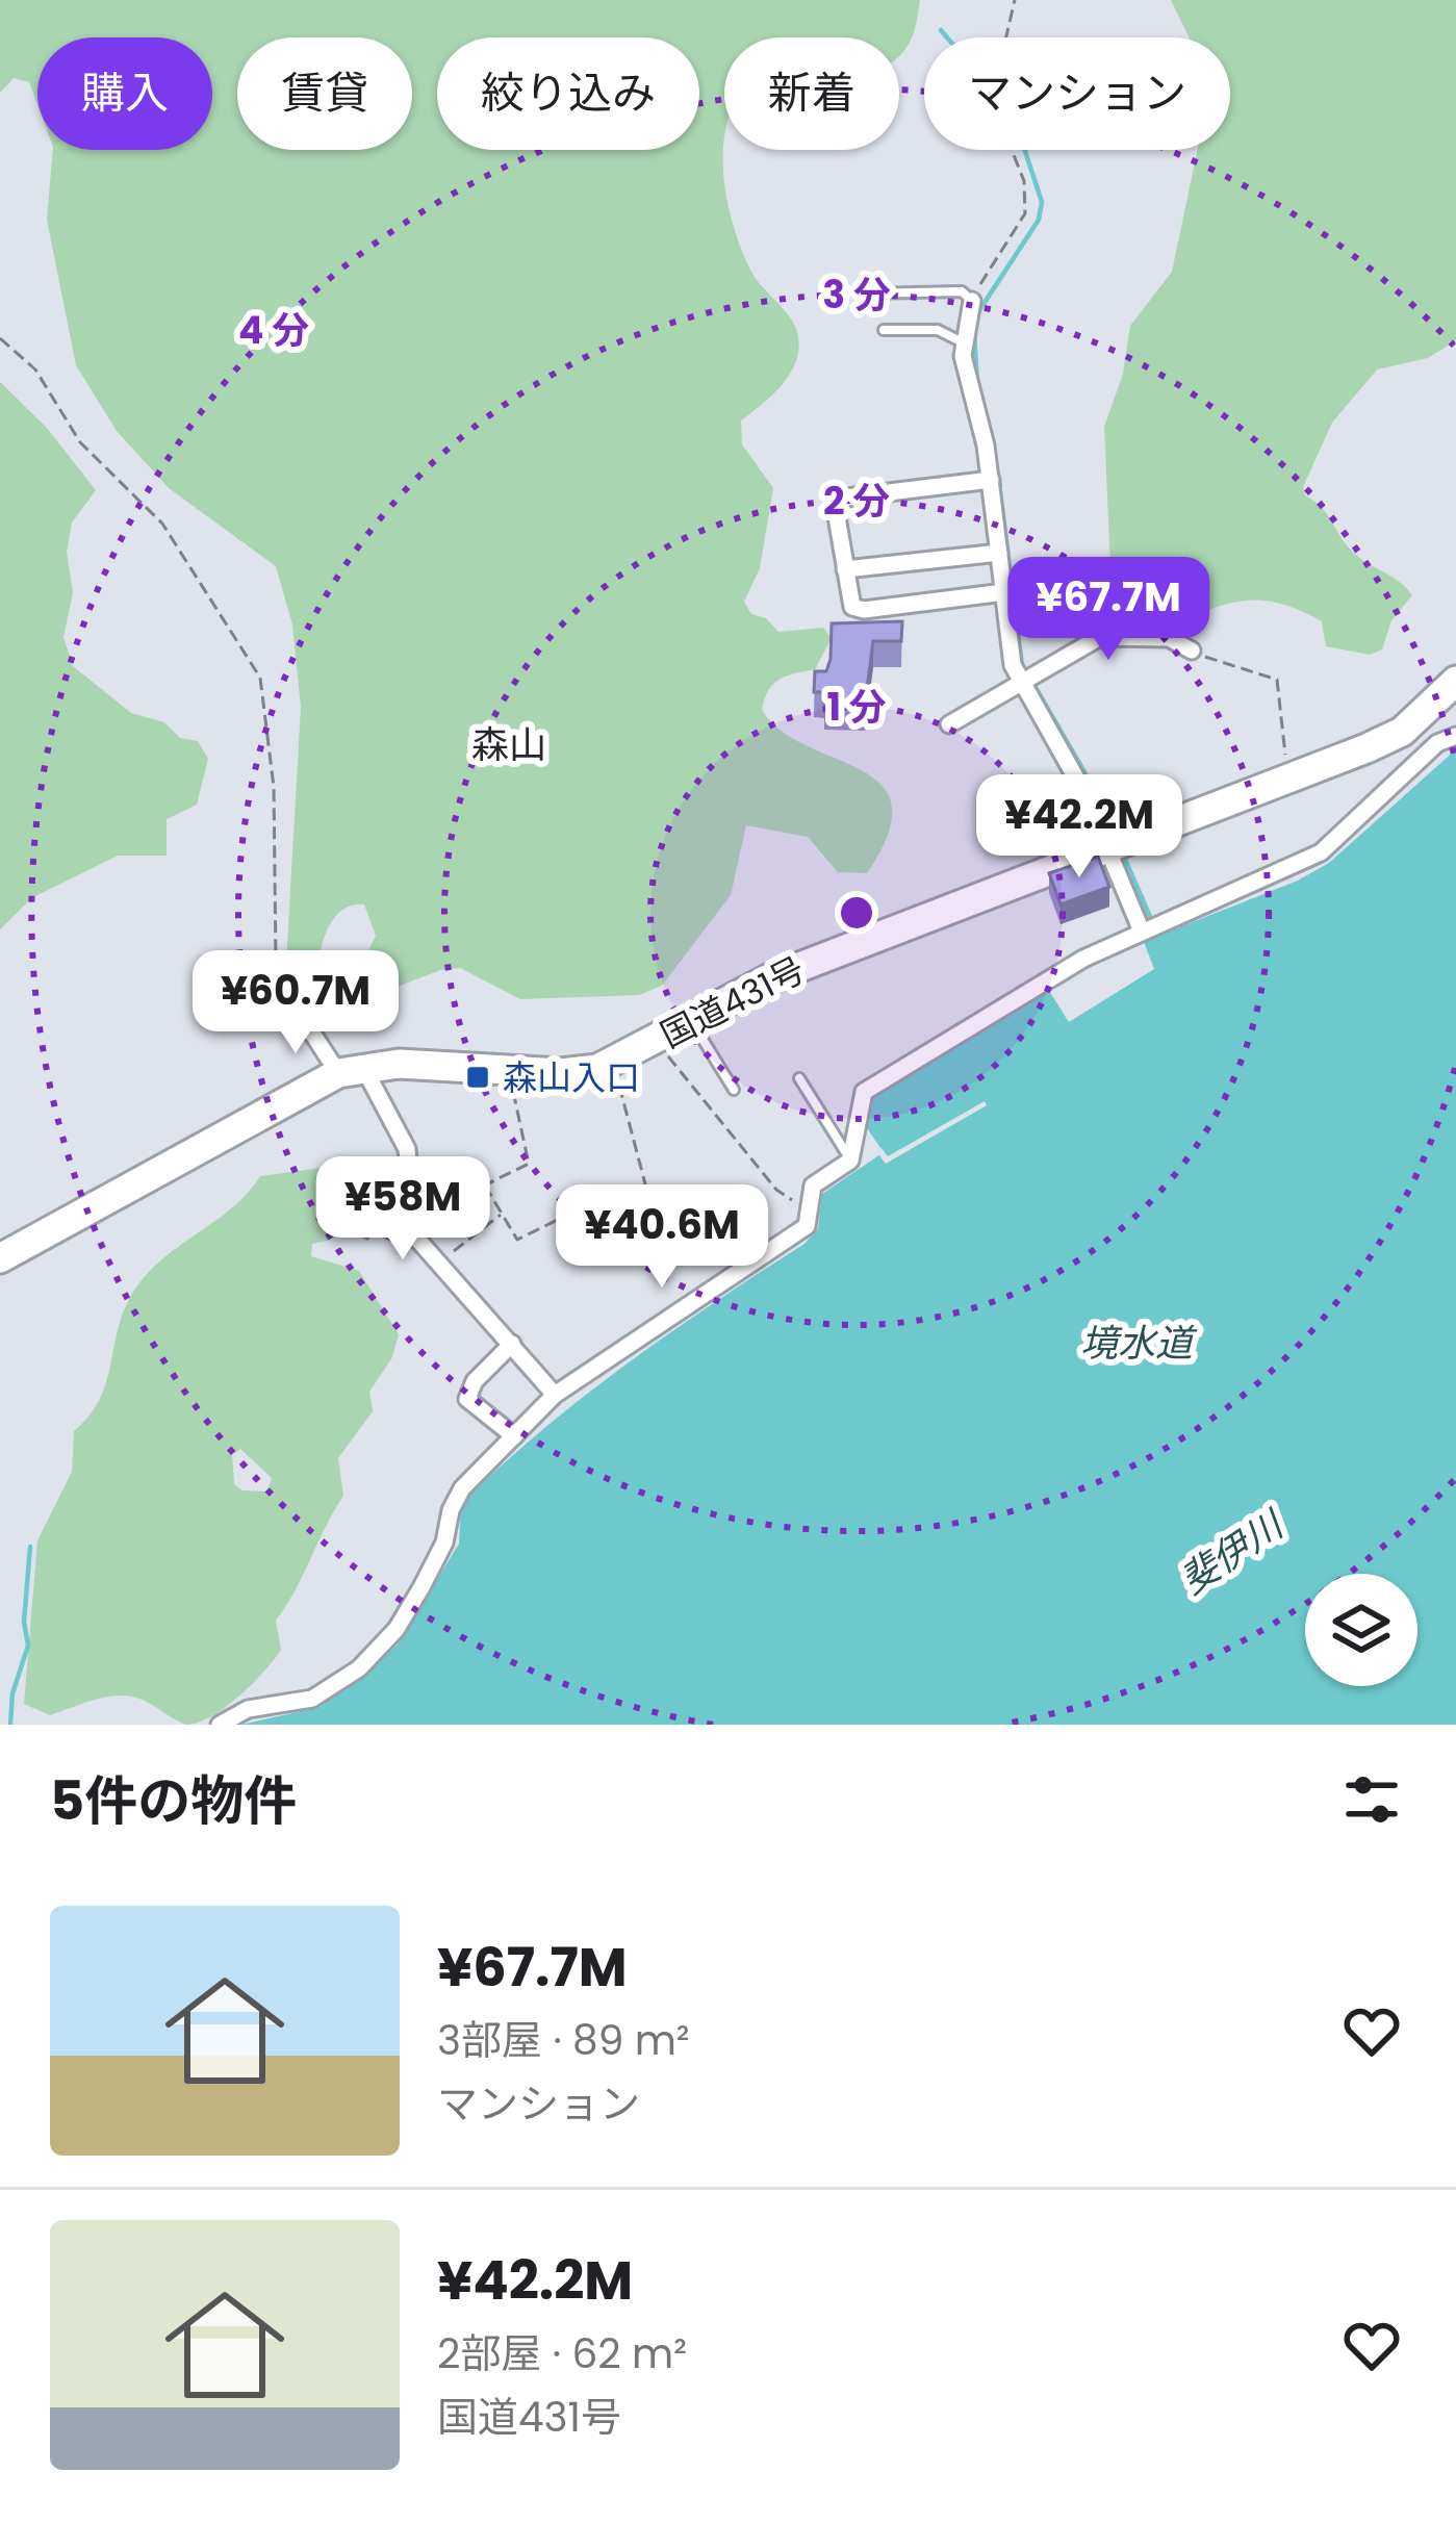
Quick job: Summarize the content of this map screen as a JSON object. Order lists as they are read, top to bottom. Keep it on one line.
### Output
{"streets":{"highway":["国道431号"]},"districts":["森山"],"water":["境水道","斐伊川"],"places":{"transit":["森山入口"]},"page":{"chip":["購入","賃貸","絞り込み","新着","マンション"],"price":["¥67.7M","¥42.2M","¥60.7M","¥58M","¥40.6M"],"heading":"5件の物件","list":[{"name":"¥67.7M","note":"3部屋 · 89 m² · マンション"},{"name":"¥42.2M","note":"2部屋 · 62 m² · 国道431号"}]},"rings":["3 分","4 分","2 分","1 分"]}
